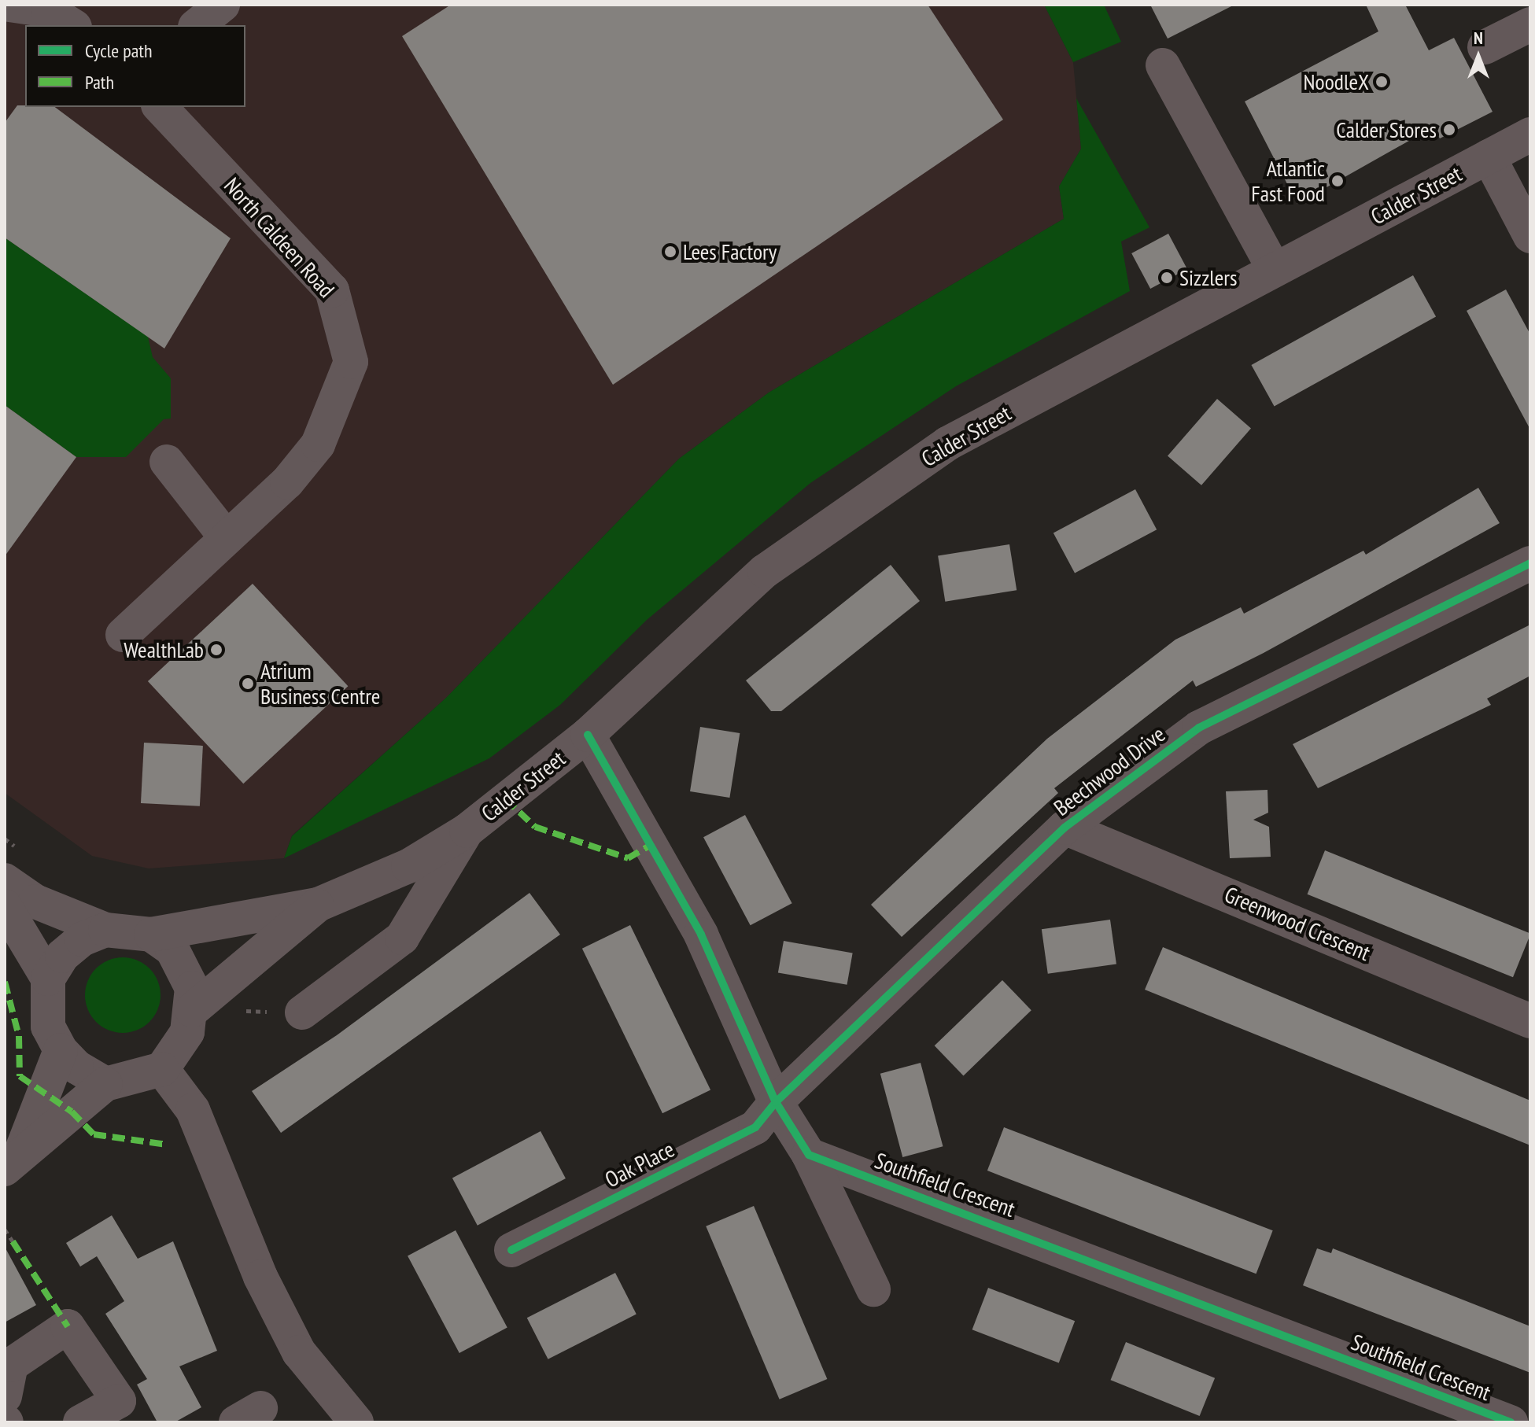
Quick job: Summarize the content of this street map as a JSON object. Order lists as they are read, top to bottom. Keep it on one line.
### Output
{"streets":{"street":["Calder Street","North Caldeen Road","Beechwood Drive","Greenwood Crescent","Oak Place","Southfield Crescent"]},"crossings":[["Beechwood Drive","Greenwood Crescent"],["Beechwood Drive","Oak Place"]],"places":["NoodleX","Calder Stores","Atlantic Fast Food","Lees Factory","Sizzlers","WealthLab","Atrium Business Centre"],"legend":["Cycle path","Path"],"north":"top"}
